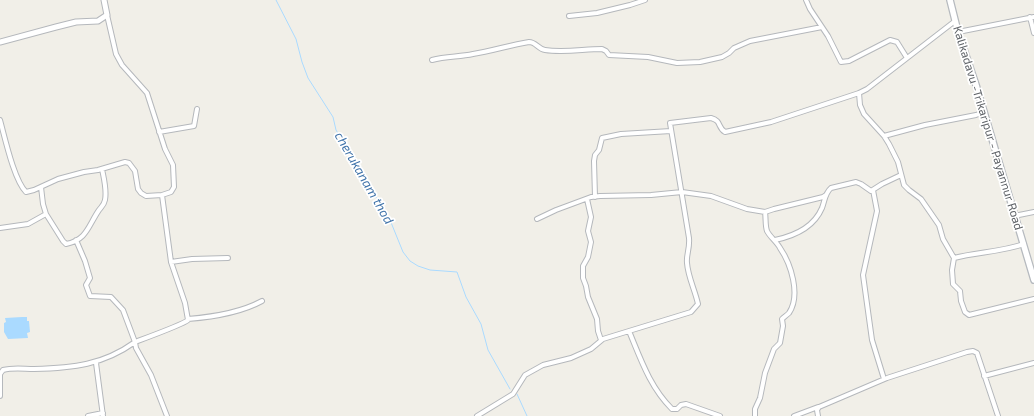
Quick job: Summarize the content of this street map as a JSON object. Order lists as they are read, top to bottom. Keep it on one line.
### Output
{"streets":{"main road":["Kalikadavu -Trikaripur - Payannur Road"]},"water":["cherukanam thod"]}
